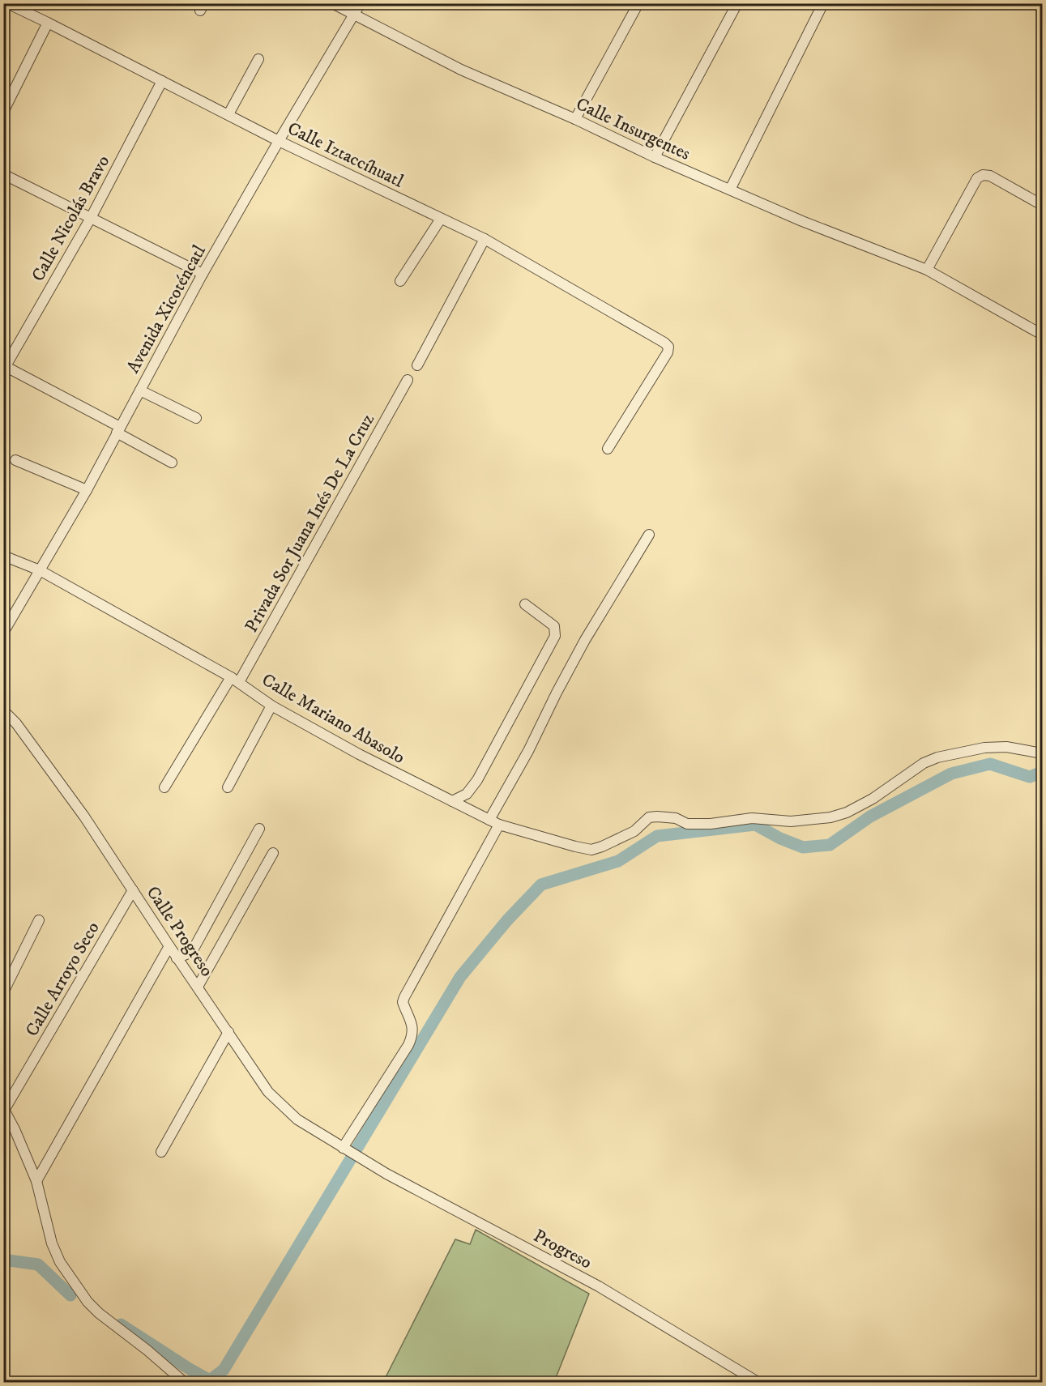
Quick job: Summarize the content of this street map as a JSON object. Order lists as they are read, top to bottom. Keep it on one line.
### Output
{"streets":{"street":["Calle Insurgentes","Calle Iztaccíhuatl","Calle Nicolás Bravo","Avenida Xicoténcatl","Privada Sor Juana Inés De La Cruz","Calle Mariano Abasolo","Calle Progreso","Calle Arroyo Seco","Progreso"]},"crossings":[["Calle Insurgentes","Avenida Xicoténcatl"],["Calle Iztaccíhuatl","Calle Nicolás Bravo"],["Calle Iztaccíhuatl","Avenida Xicoténcatl"],["Avenida Xicoténcatl","Calle Mariano Abasolo"],["Privada Sor Juana Inés De La Cruz","Calle Mariano Abasolo"],["Calle Progreso","Calle Arroyo Seco"],["Calle Progreso","Progreso"]]}
